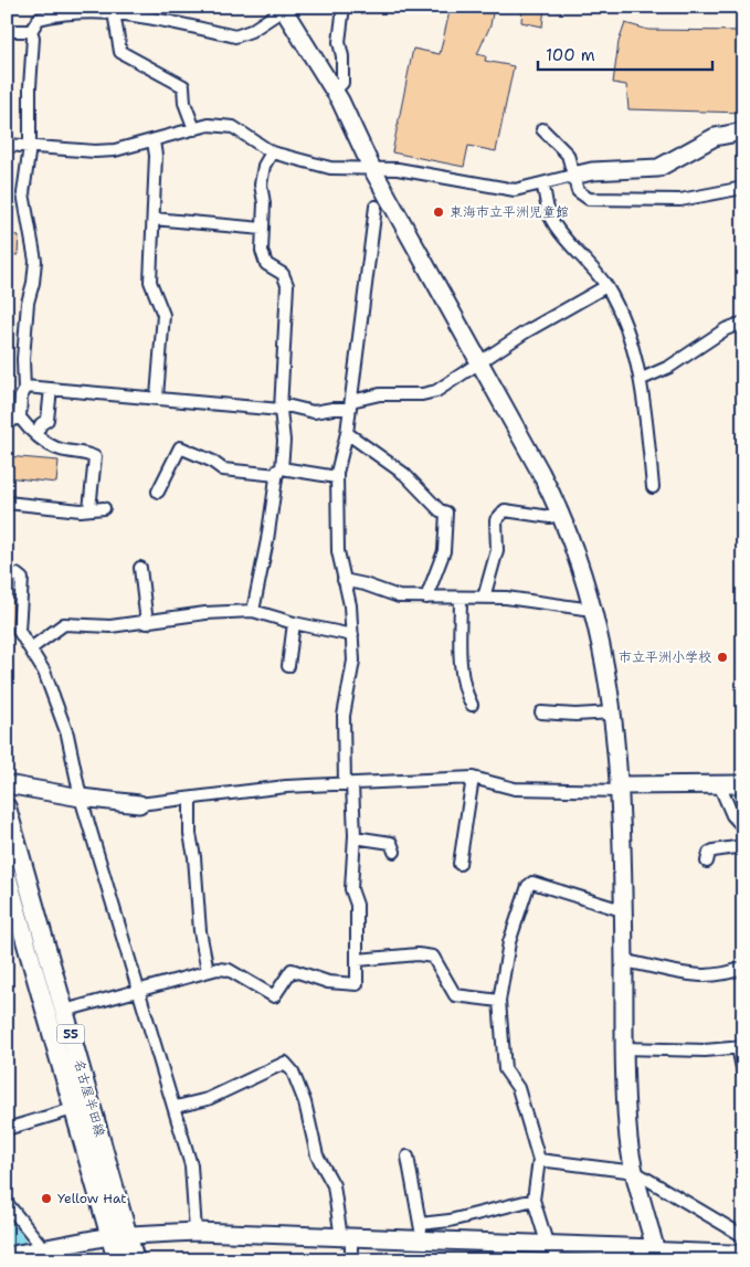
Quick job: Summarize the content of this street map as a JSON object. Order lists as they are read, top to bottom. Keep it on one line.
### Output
{"streets":{"main road":["55","名古屋半田線"]},"places":["東海市立平洲児童館","市立平洲小学校","Yellow Hat"],"scale_bar":"100 m"}
